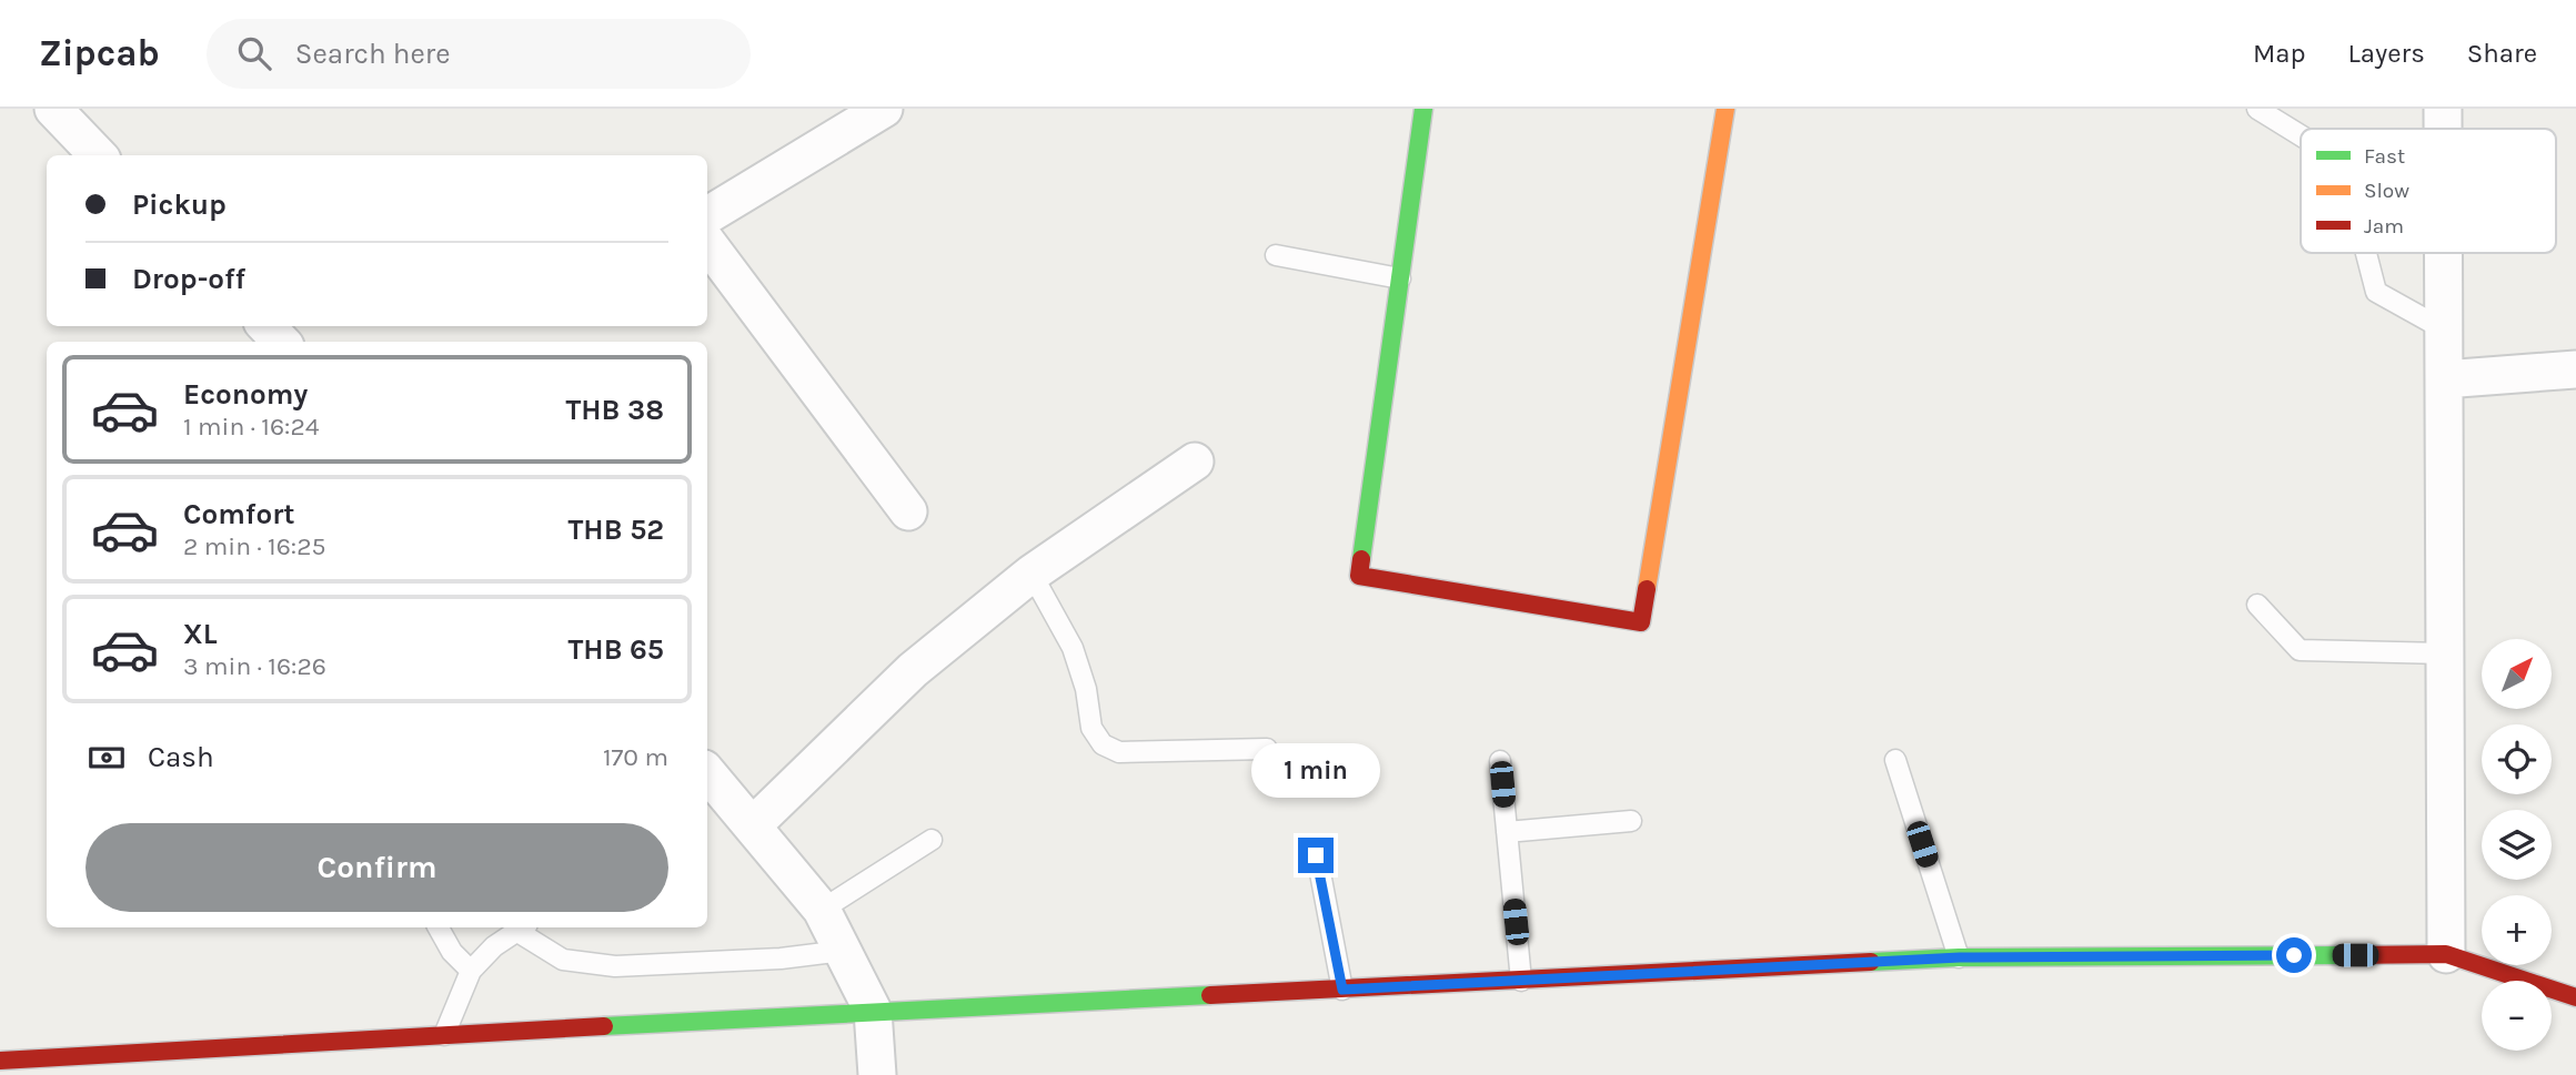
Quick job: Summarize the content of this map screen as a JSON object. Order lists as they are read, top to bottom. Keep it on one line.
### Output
{"legend":["Fast","Slow","Jam"],"north":"top right","page":{"header":"Zipcab","search":"Search here","nav":["Map","Layers","Share"],"banner":["Pickup","Drop-off"],"list":[{"name":"Economy","note":"1 min · 16:24","value":"THB 38"},{"name":"Comfort","note":"2 min · 16:25","value":"THB 52"},{"name":"XL","note":"3 min · 16:26","value":"THB 65"}],"map_buttons":["+","−"],"pay":["Cash","170 m"],"bubble":"1 min","buttons":"Confirm"}}
